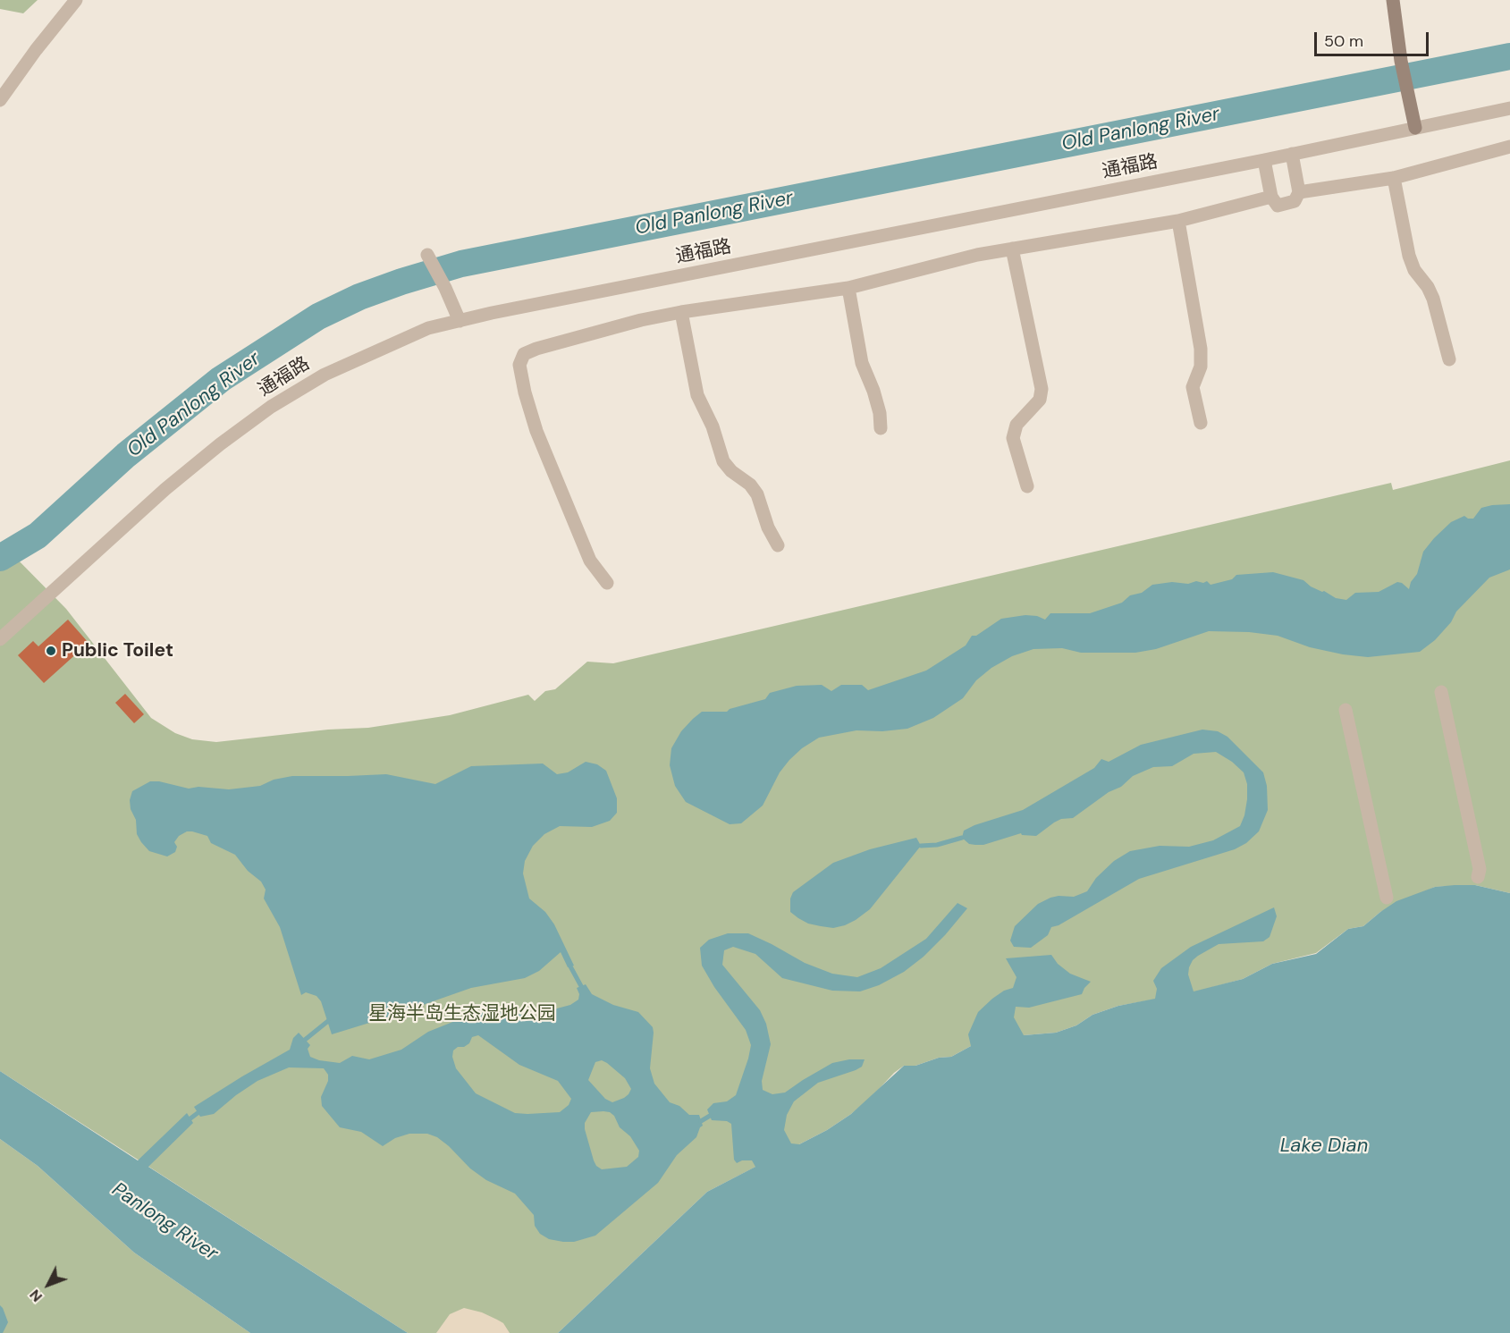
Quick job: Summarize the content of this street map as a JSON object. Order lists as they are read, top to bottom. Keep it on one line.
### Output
{"streets":{"street":["通福路"]},"water":["Old Panlong River","Lake Dian","Panlong River"],"parks":["星海半岛生态湿地公园"],"places":["Public Toilet"],"scale_bar":"50 m","north":"bottom left"}
